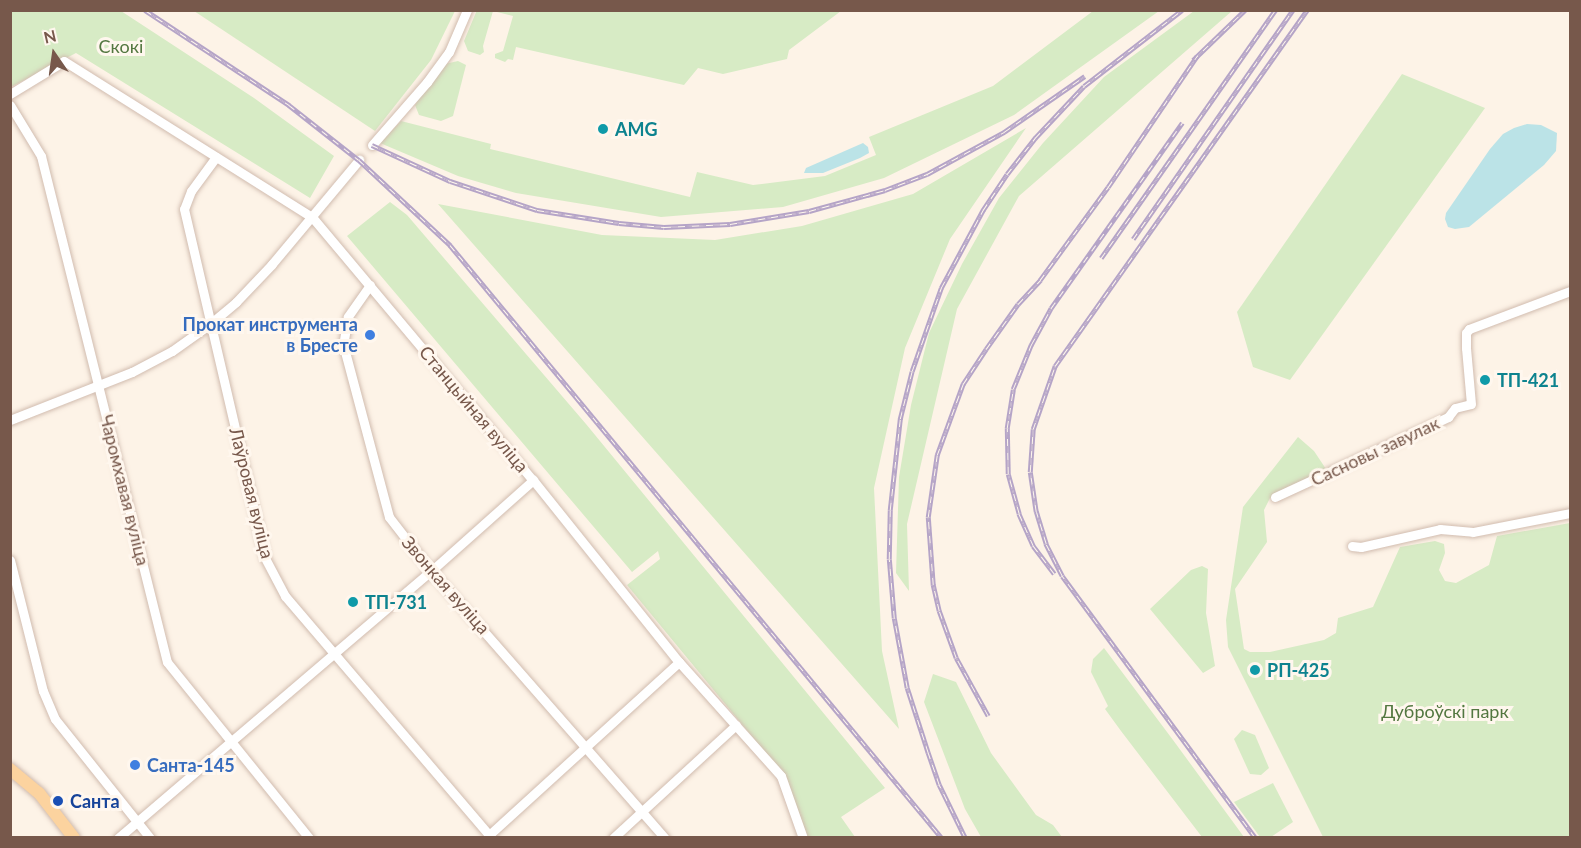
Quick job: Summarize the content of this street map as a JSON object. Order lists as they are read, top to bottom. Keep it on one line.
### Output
{"streets":{"street":["Станцыйная вуліца","Сасновы завулак","Чаромхавая вуліца","Лаўровая вуліца","Звонкая вуліца"]},"crossings":[["Станцыйная вуліца","Лаўровая вуліца"],["Станцыйная вуліца","Звонкая вуліца"]],"parks":["Скокі","Дуброўскі парк"],"places":["AMG","Прокат инструмента в Бресте","ТП-421","ТП-731","РП-425","Санта-145","Санта"],"north":"top"}
